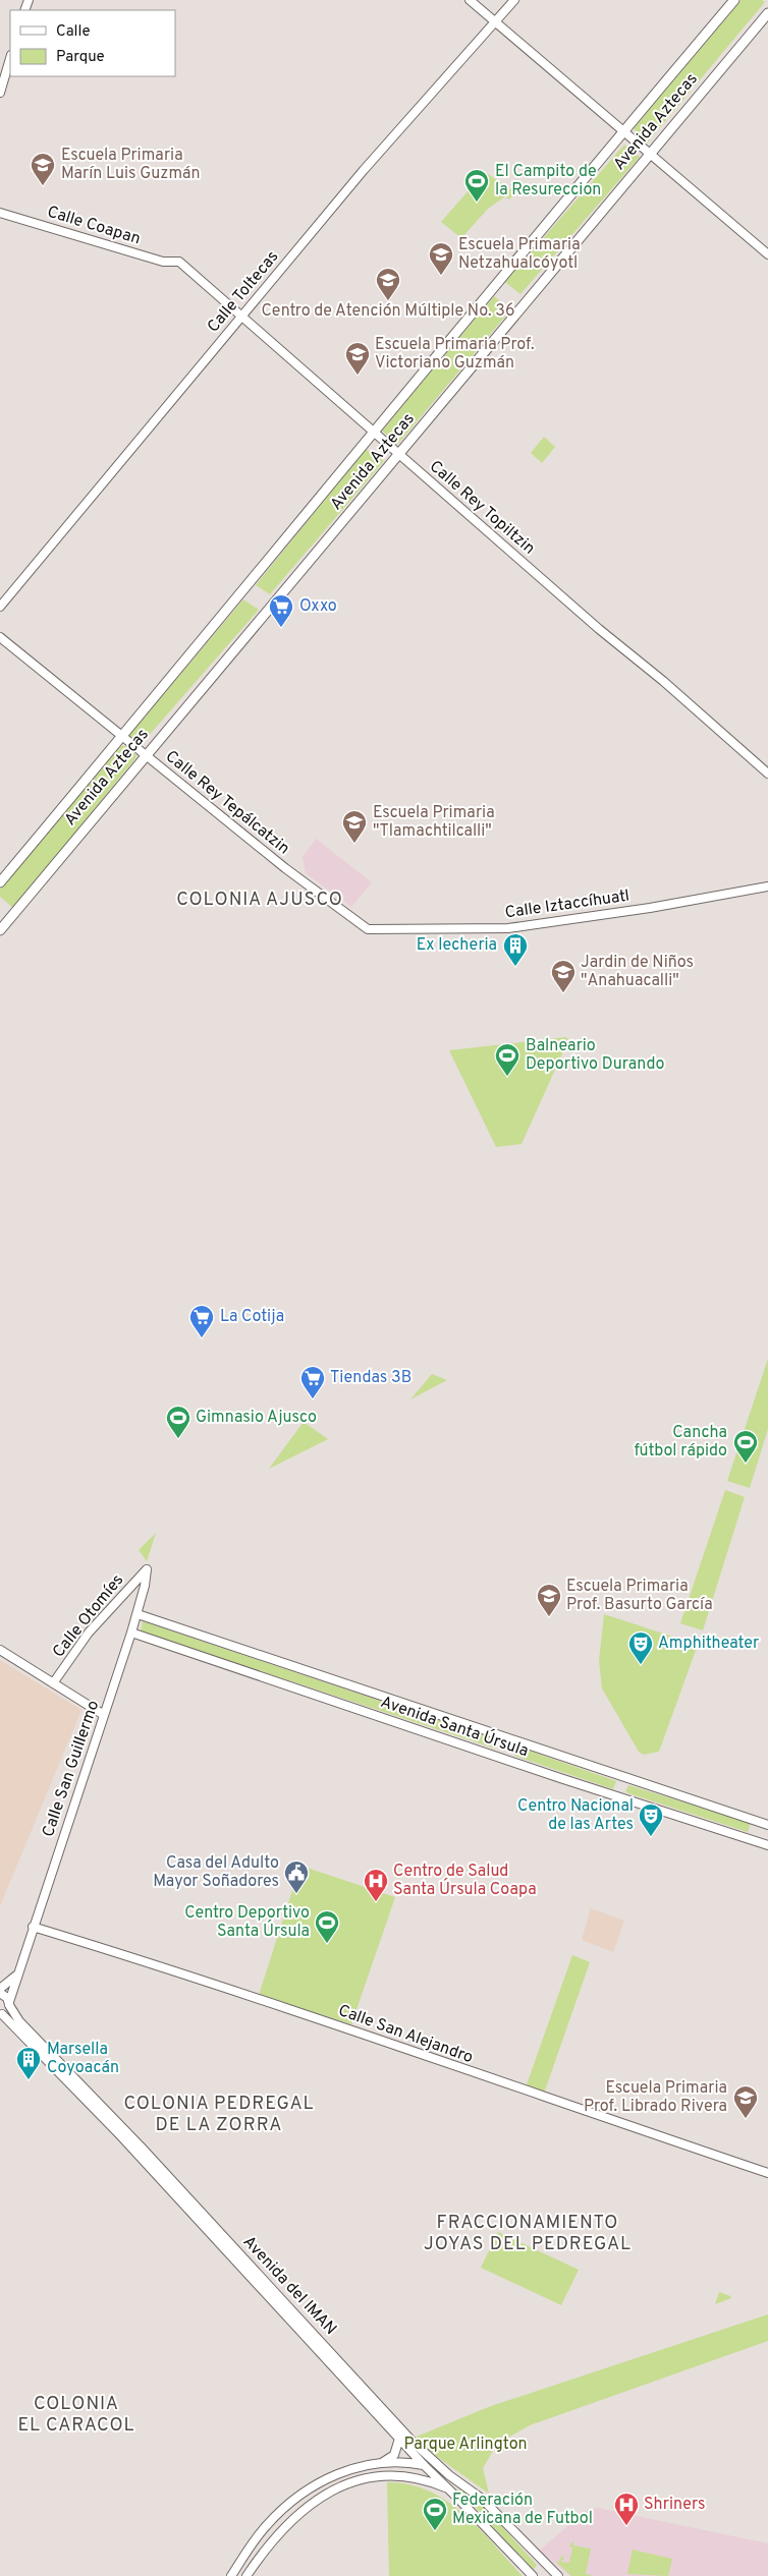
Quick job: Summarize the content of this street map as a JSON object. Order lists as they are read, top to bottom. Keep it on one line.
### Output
{"streets":{"main road":["Avenida Aztecas"],"street":["Calle Coapan","Calle Toltecas","Calle Rey Topiltzin","Calle Rey Tepálcatzin","Calle Iztaccíhuatl","Calle Otomíes","Avenida Santa Úrsula","Calle San Guillermo","Calle San Alejandro","Avenida del IMAN"]},"crossings":[["Avenida Aztecas","Calle Rey Topiltzin"],["Avenida Aztecas","Calle Rey Tepálcatzin"],["Calle Coapan","Calle Rey Topiltzin"],["Calle Toltecas","Calle Rey Topiltzin"],["Calle Rey Tepálcatzin","Calle Iztaccíhuatl"],["Calle Otomíes","Calle San Guillermo"],["Avenida Santa Úrsula","Calle San Guillermo"],["Calle San Guillermo","Calle San Alejandro"],["Calle San Guillermo","Avenida del IMAN"]],"districts":["COLONIA AJUSCO","COLONIA PEDREGAL DE LA ZORRA","FRACCIONAMIENTO JOYAS DEL PEDREGAL","COLONIA EL CARACOL"],"parks":["Parque Arlington"],"places":{"school or university":["Escuela Primaria Marín Luis Guzmán","Escuela Primaria Netzahualcóyotl","Centro de Atención Múltiple No. 36","Escuela Primaria Prof. Victoriano Guzmán","Escuela Primaria \"Tlamachtilcalli\"","Jardin de Niños \"Anahuacalli\"","Escuela Primaria Prof. Basurto García","Escuela Primaria Prof. Librado Rivera"],"sports":["El Campito de la Resureccion","Balneario Deportivo Durando","Gimnasio Ajusco","Cancha fútbol rápido","Centro Deportivo Santa Úrsula","Federación Mexicana de Futbol"],"supermarket":["Oxxo","La Cotija","Tiendas 3B"],"building":["Ex lecheria","Marsella Coyoacán"],"theatre":["Amphitheater","Centro Nacional de las Artes"],"public building":["Casa del Adulto Mayor Soñadores"],"hospital":["Centro de Salud Santa Úrsula Coapa","Shriners"]},"legend":["Calle","Parque"]}
